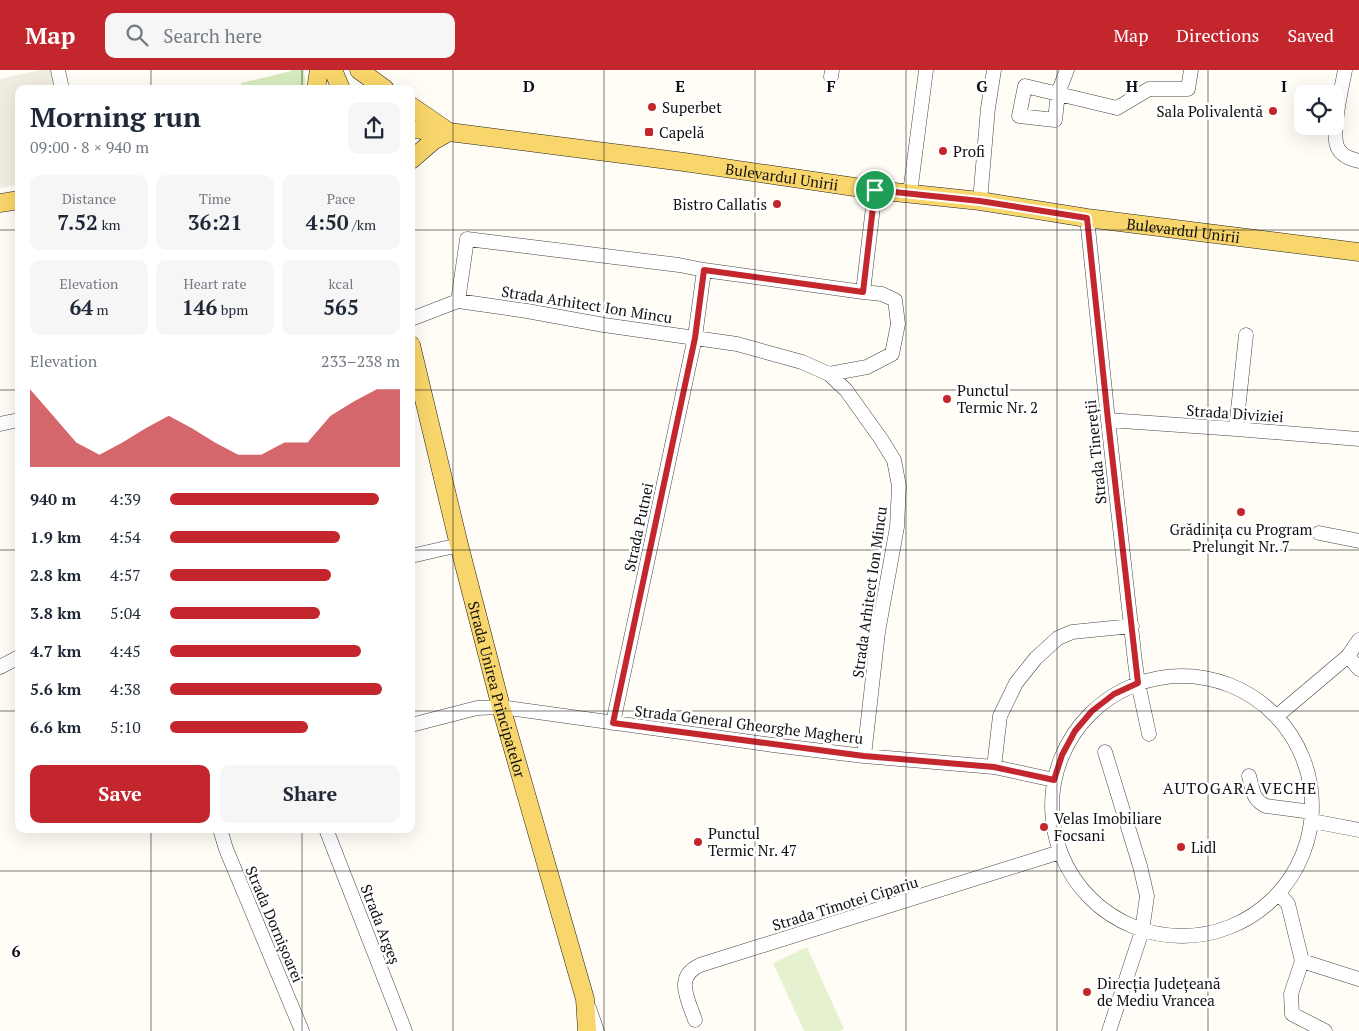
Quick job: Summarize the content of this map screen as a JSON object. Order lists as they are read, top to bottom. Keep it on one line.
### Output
{"streets":{"main road":["Bulevardul Unirii","Strada Unirea Principatelor"],"street":["Strada Arhitect Ion Mincu","Strada Diviziei","Strada Tinereții","Strada Putnei","Strada General Gheorghe Magheru","Strada Timotei Cipariu","Strada Dornișoarei","Strada Argeș"]},"crossings":[["Bulevardul Unirii","Strada Tinereții"],["Strada Arhitect Ion Mincu","Strada Putnei"],["Strada Arhitect Ion Mincu","Strada General Gheorghe Magheru"],["Strada Diviziei","Strada Tinereții"],["Strada Putnei","Strada General Gheorghe Magheru"],["Strada Unirea Principatelor","Strada General Gheorghe Magheru"]],"districts":["AUTOGARA VECHE"],"places":{"other":["Superbet","Sala Polivalentă","Profi","Bistro Callatis","Punctul Termic Nr. 2","Grădinița cu Program Prelungit Nr. 7","Velas Imobiliare Focsani","Punctul Termic Nr. 47","Lidl","Direcția Județeană de Mediu Vrancea"],"transit":["Capelă"]},"page":{"header":"Map","search":"Search here","nav":["Map","Directions","Saved"],"heading":["Morning run","09:00 · 8 × 940 m"],"stats":[["Distance","7.52 km"],["Time","36:21"],["Pace","4:50 /km"],["Elevation","64 m"],["Heart rate","146 bpm"],["kcal","565"]],"chart":["Elevation","233–238 m"],"list":[{"name":"940 m","note":"4:39"},{"name":"1.9 km","note":"4:54"},{"name":"2.8 km","note":"4:57"},{"name":"3.8 km","note":"5:04"},{"name":"4.7 km","note":"4:45"},{"name":"5.6 km","note":"4:38"},{"name":"6.6 km","note":"5:10"}],"buttons":["Save","Share"]},"grid":{"columns":["D","E","F","G","H","I"],"rows":["6"]}}
